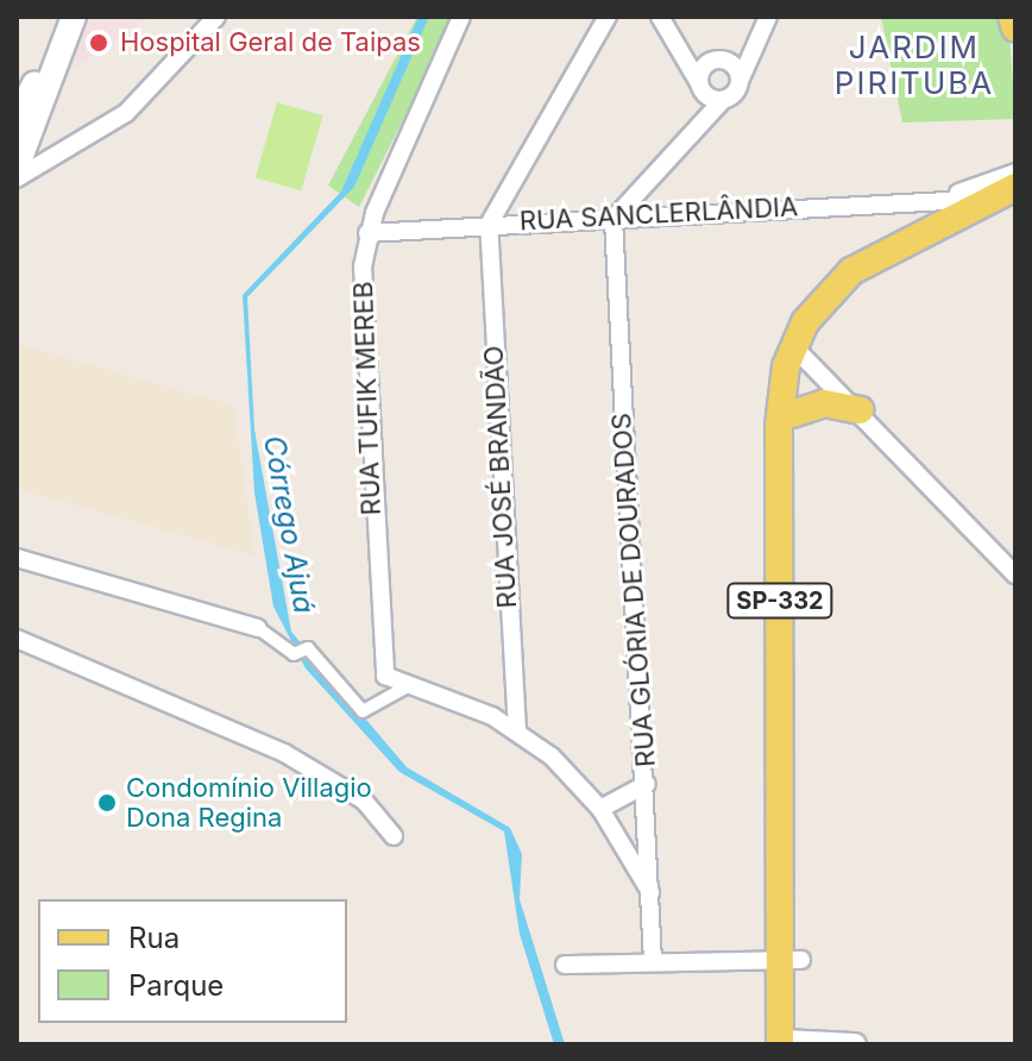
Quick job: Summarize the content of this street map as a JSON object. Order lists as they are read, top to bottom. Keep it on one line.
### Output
{"streets":{"main road":["SP-332"],"street":["RUA SANCLERLÂNDIA","RUA TUFIK MEREB","RUA JOSÉ BRANDÃO","RUA GLÓRIA DE DOURADOS"]},"crossings":[["RUA SANCLERLÂNDIA","RUA TUFIK MEREB"],["RUA SANCLERLÂNDIA","RUA JOSÉ BRANDÃO"],["RUA SANCLERLÂNDIA","RUA GLÓRIA DE DOURADOS"],["RUA SANCLERLÂNDIA","SP-332"]],"districts":["JARDIM PIRITUBA"],"water":["Córrego Ajuá"],"places":["Hospital Geral de Taipas","Condomínio Villagio Dona Regina"],"legend":["Rua","Parque"]}
